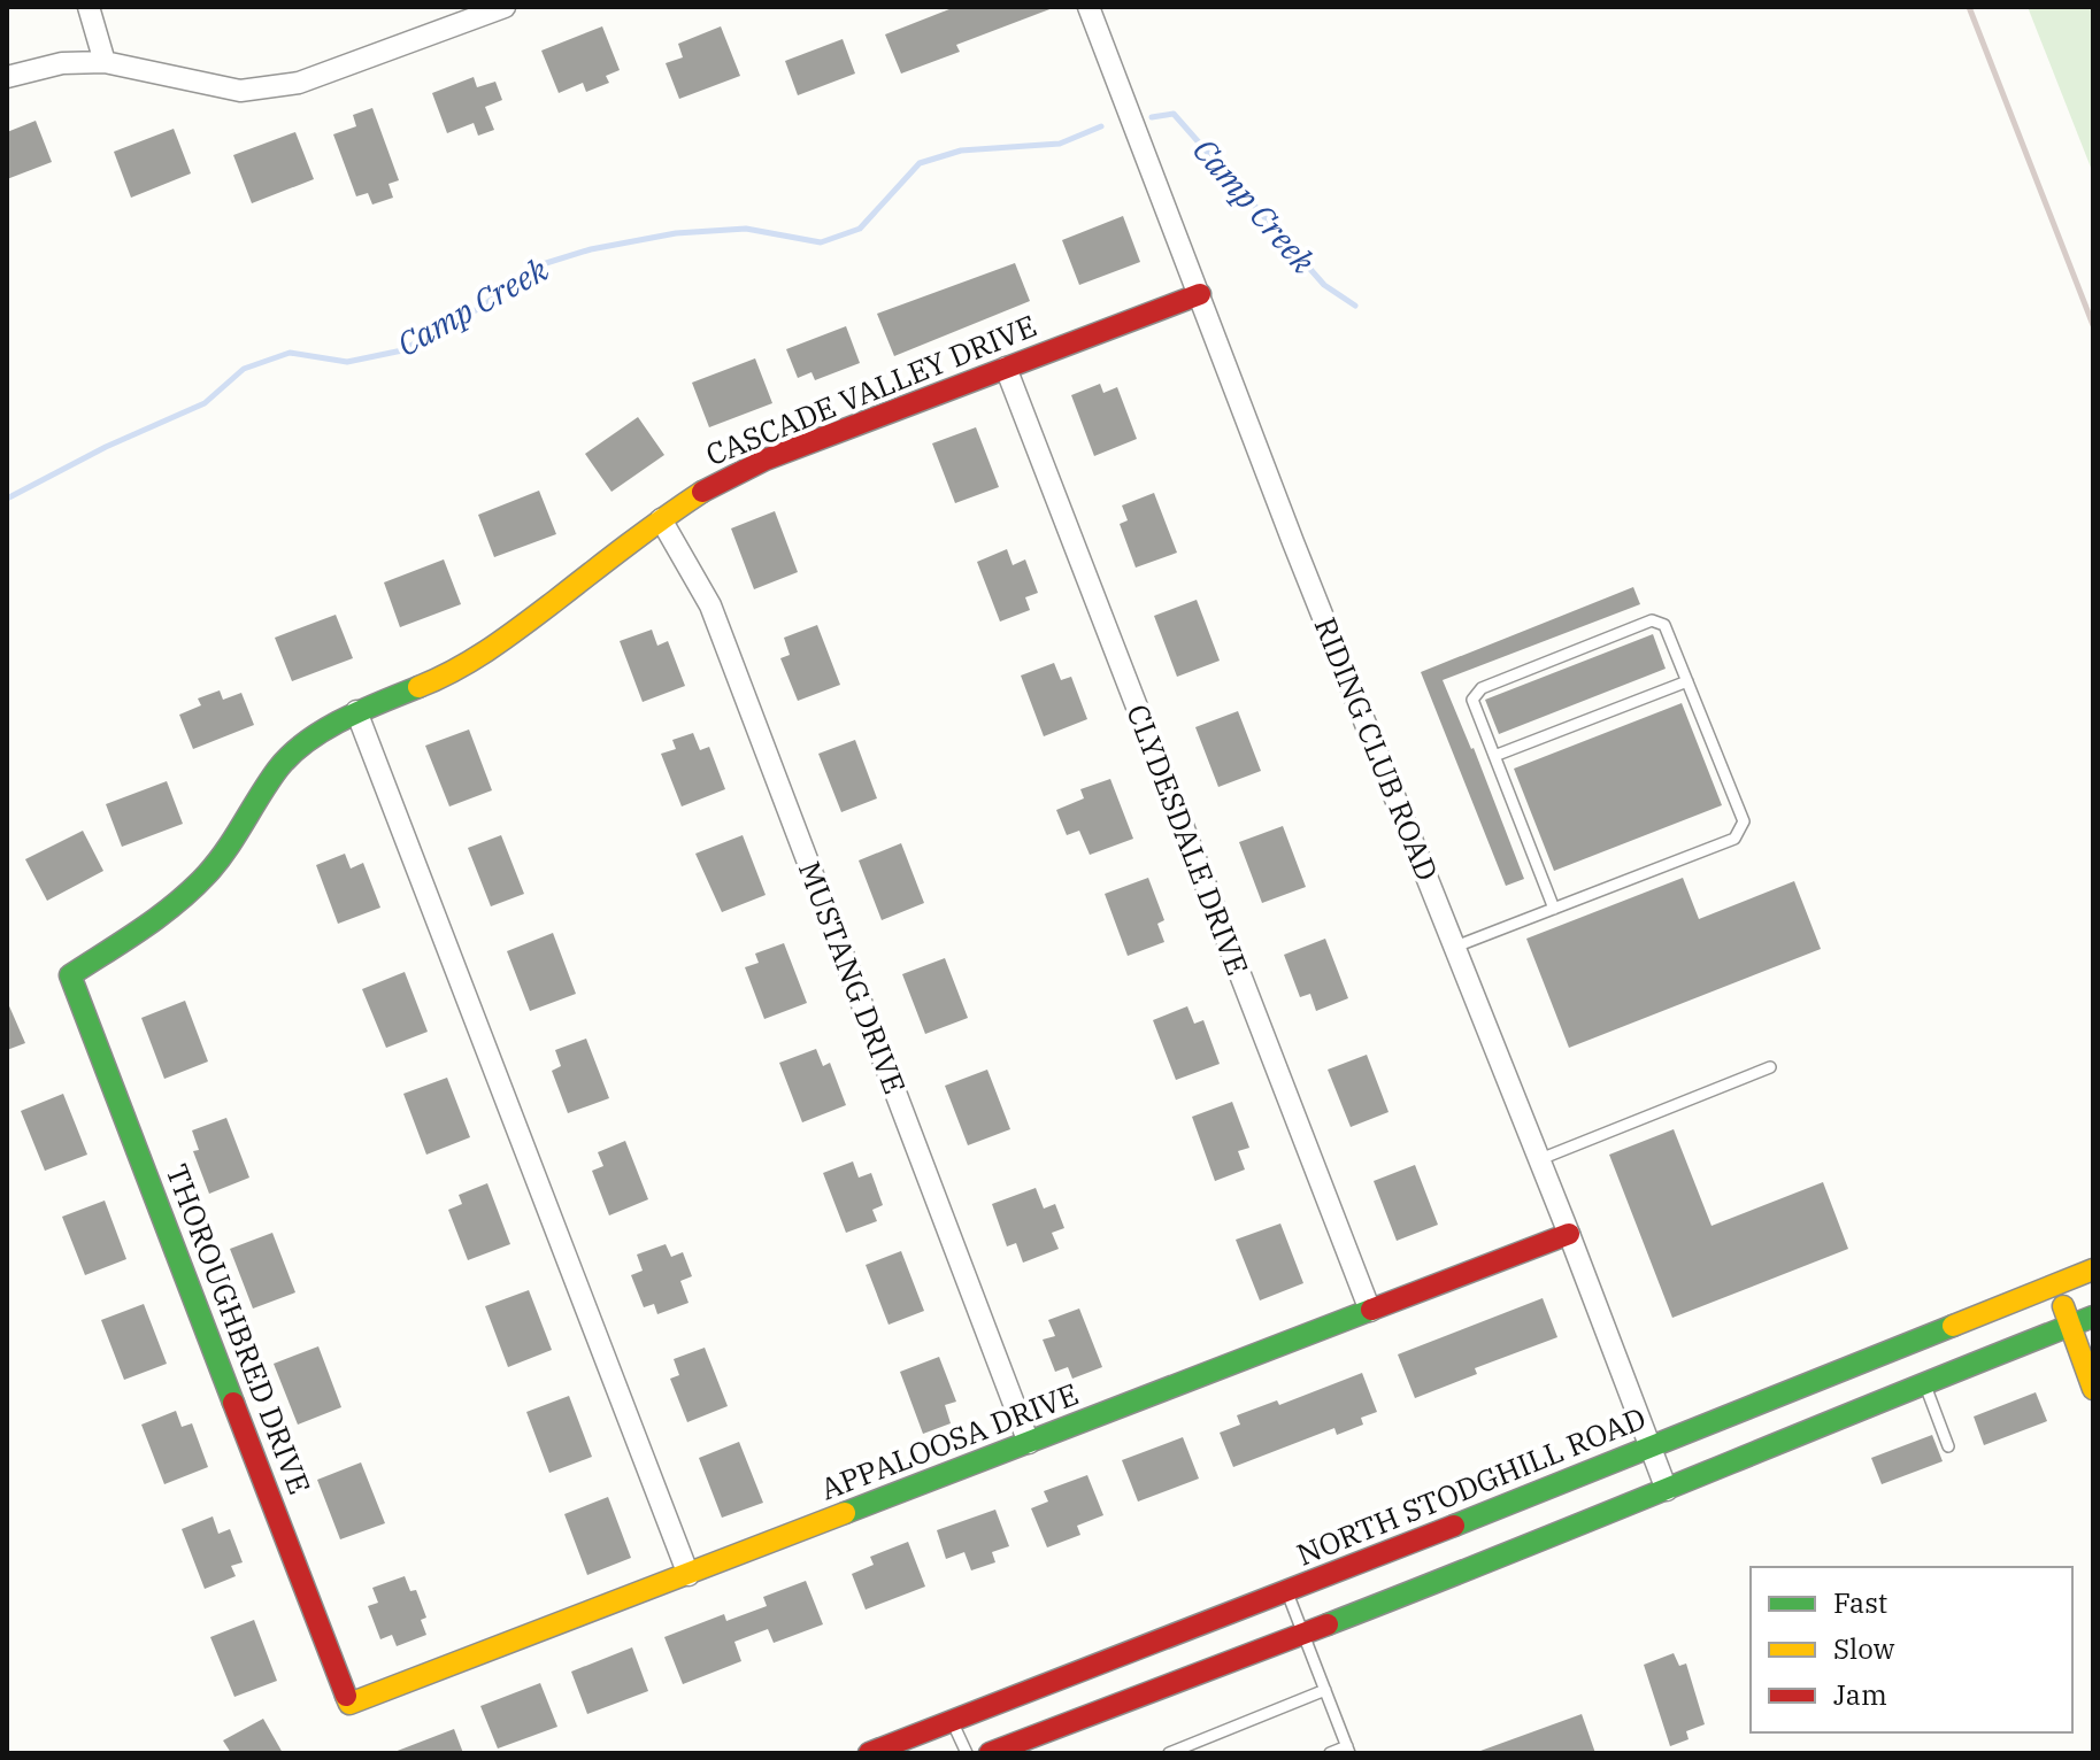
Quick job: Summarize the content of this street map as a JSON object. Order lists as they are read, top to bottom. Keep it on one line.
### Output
{"streets":{"street":["CASCADE VALLEY DRIVE","RIDING CLUB ROAD","CLYDESDALE DRIVE","MUSTANG DRIVE","THOROUGHBRED DRIVE","APPALOOSA DRIVE","NORTH STODGHILL ROAD"]},"crossings":[["CASCADE VALLEY DRIVE","RIDING CLUB ROAD"],["CASCADE VALLEY DRIVE","CLYDESDALE DRIVE"],["CASCADE VALLEY DRIVE","MUSTANG DRIVE"],["CASCADE VALLEY DRIVE","THOROUGHBRED DRIVE"],["RIDING CLUB ROAD","APPALOOSA DRIVE"],["RIDING CLUB ROAD","NORTH STODGHILL ROAD"],["CLYDESDALE DRIVE","APPALOOSA DRIVE"],["MUSTANG DRIVE","APPALOOSA DRIVE"],["THOROUGHBRED DRIVE","APPALOOSA DRIVE"]],"water":["Camp Creek"],"legend":["Fast","Slow","Jam"]}
